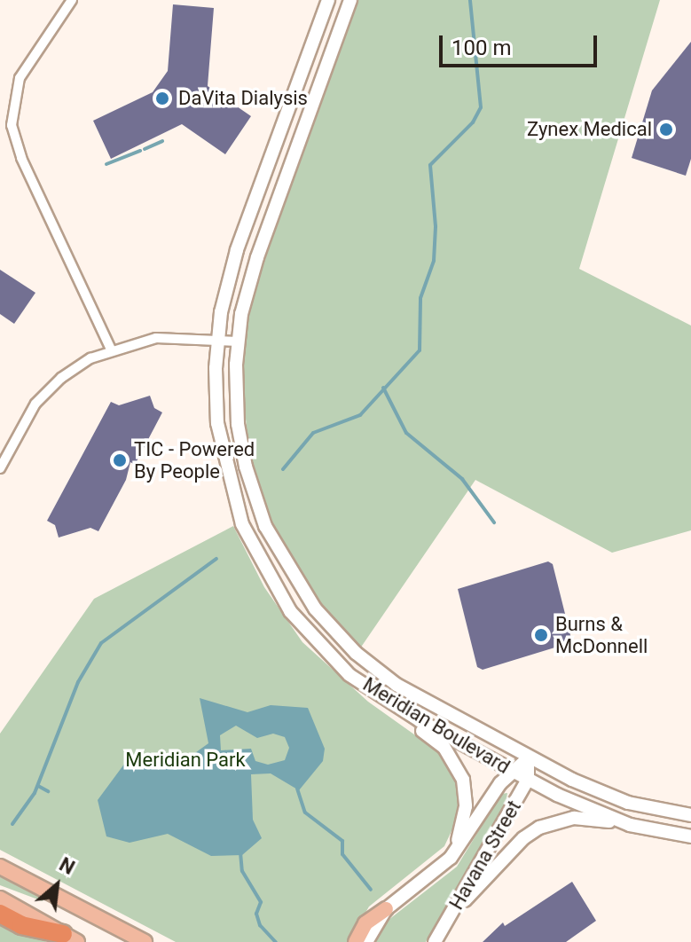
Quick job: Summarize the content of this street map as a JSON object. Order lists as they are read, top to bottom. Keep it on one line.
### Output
{"streets":{"main road":["Meridian Boulevard","Havana Street"]},"crossings":[["Meridian Boulevard","Havana Street"]],"parks":["Meridian Park"],"places":["DaVita Dialysis","Zynex Medical","TIC - Powered By People","Burns & McDonnell"],"scale_bar":"100 m","north":"top right"}
